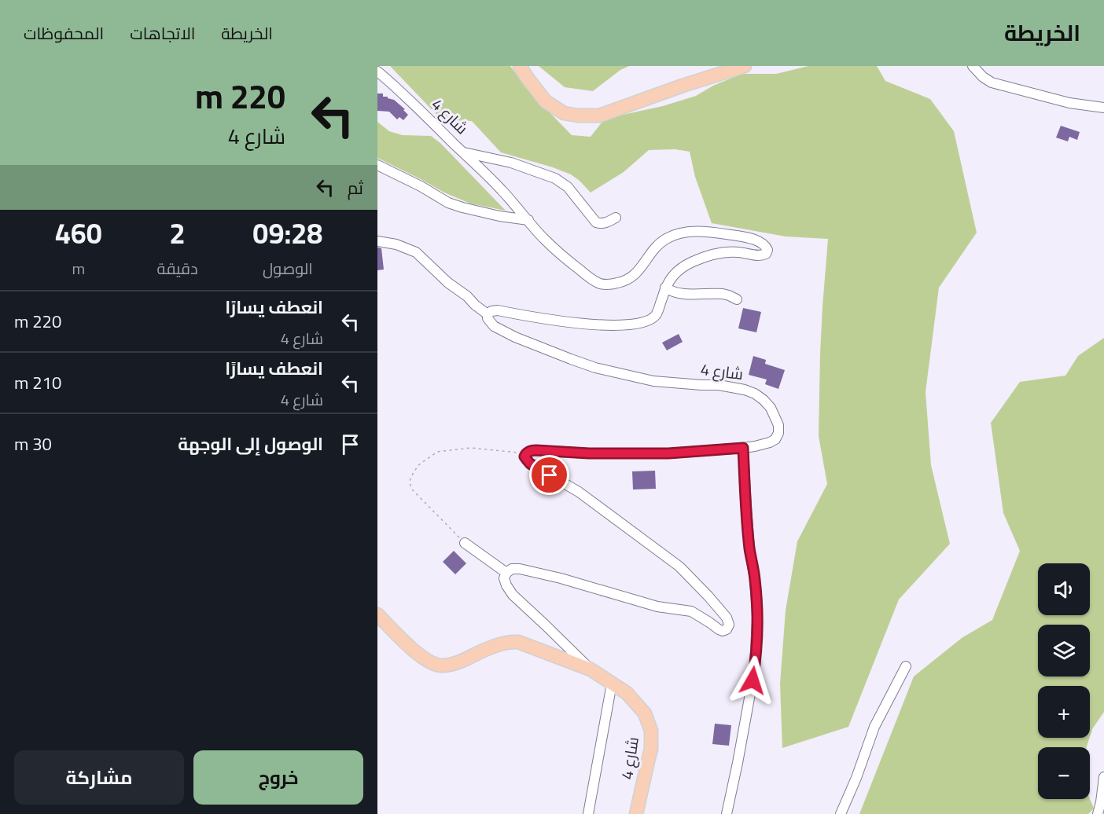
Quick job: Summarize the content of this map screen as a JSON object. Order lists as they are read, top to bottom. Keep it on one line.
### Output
{"streets":{"main road":["شارع 4"]},"page":{"header":"الخريطة","nav":["الخريطة","الاتجاهات","المحفوظات"],"turn":["220 m","شارع 4"],"then":"ثم","eta":["09:28","الوصول","2","دقيقة","460","m"],"list":[{"name":"انعطف يسارًا","note":"شارع 4","value":"220 m"},{"name":"انعطف يسارًا","note":"شارع 4","value":"210 m"},{"name":"الوصول إلى الوجهة","value":"30 m"}],"map_buttons":["+","−"],"buttons":["خروج","مشاركة"]}}
